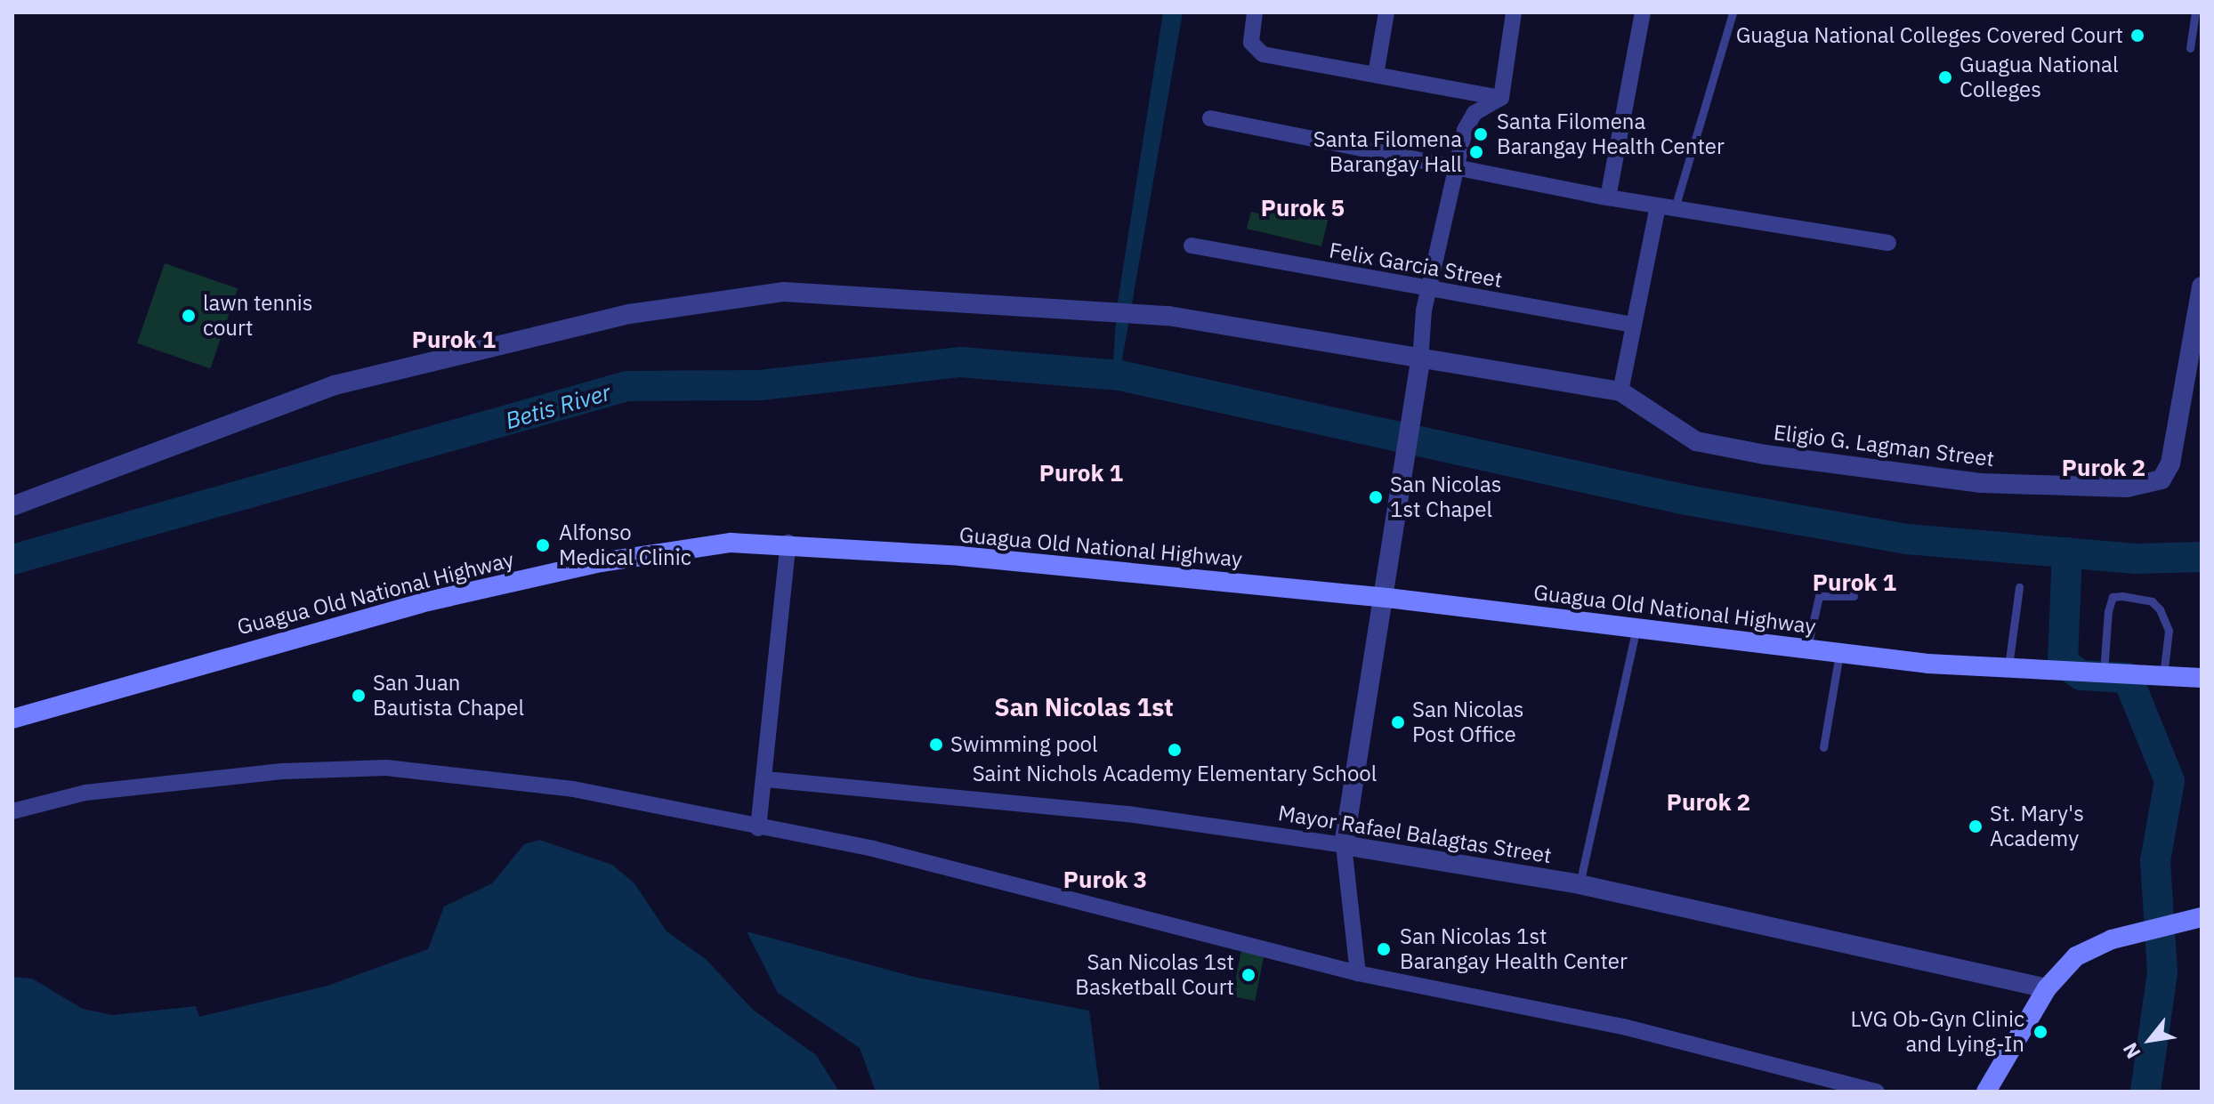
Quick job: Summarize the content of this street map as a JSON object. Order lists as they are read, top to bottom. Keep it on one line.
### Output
{"streets":{"main road":["Guagua Old National Highway"],"street":["Felix Garcia Street","Eligio G. Lagman Street","Mayor Rafael Balagtas Street"]},"districts":["Purok 5","Purok 1","Purok 2","Purok 1","Purok 1","San Nicolas 1st","Purok 2","Purok 3"],"water":["Betis River"],"places":["Guagua National Colleges Covered Court","Guagua National Colleges","Santa Filomena Barangay Health Center","Santa Filomena Barangay Hall","lawn tennis court","San Nicolas 1st Chapel","Alfonso Medical Clinic","San Juan Bautista Chapel","San Nicolas Post Office","Swimming pool","Saint Nichols Academy Elementary School","St. Mary's Academy","San Nicolas 1st Barangay Health Center","San Nicolas 1st Basketball Court","LVG Ob-Gyn Clinic and Lying-In"],"north":"bottom left"}
